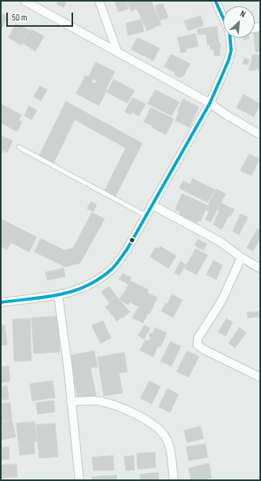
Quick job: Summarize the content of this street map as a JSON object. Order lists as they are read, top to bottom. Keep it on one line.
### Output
{"scale_bar":"50 m","north":"top right"}
